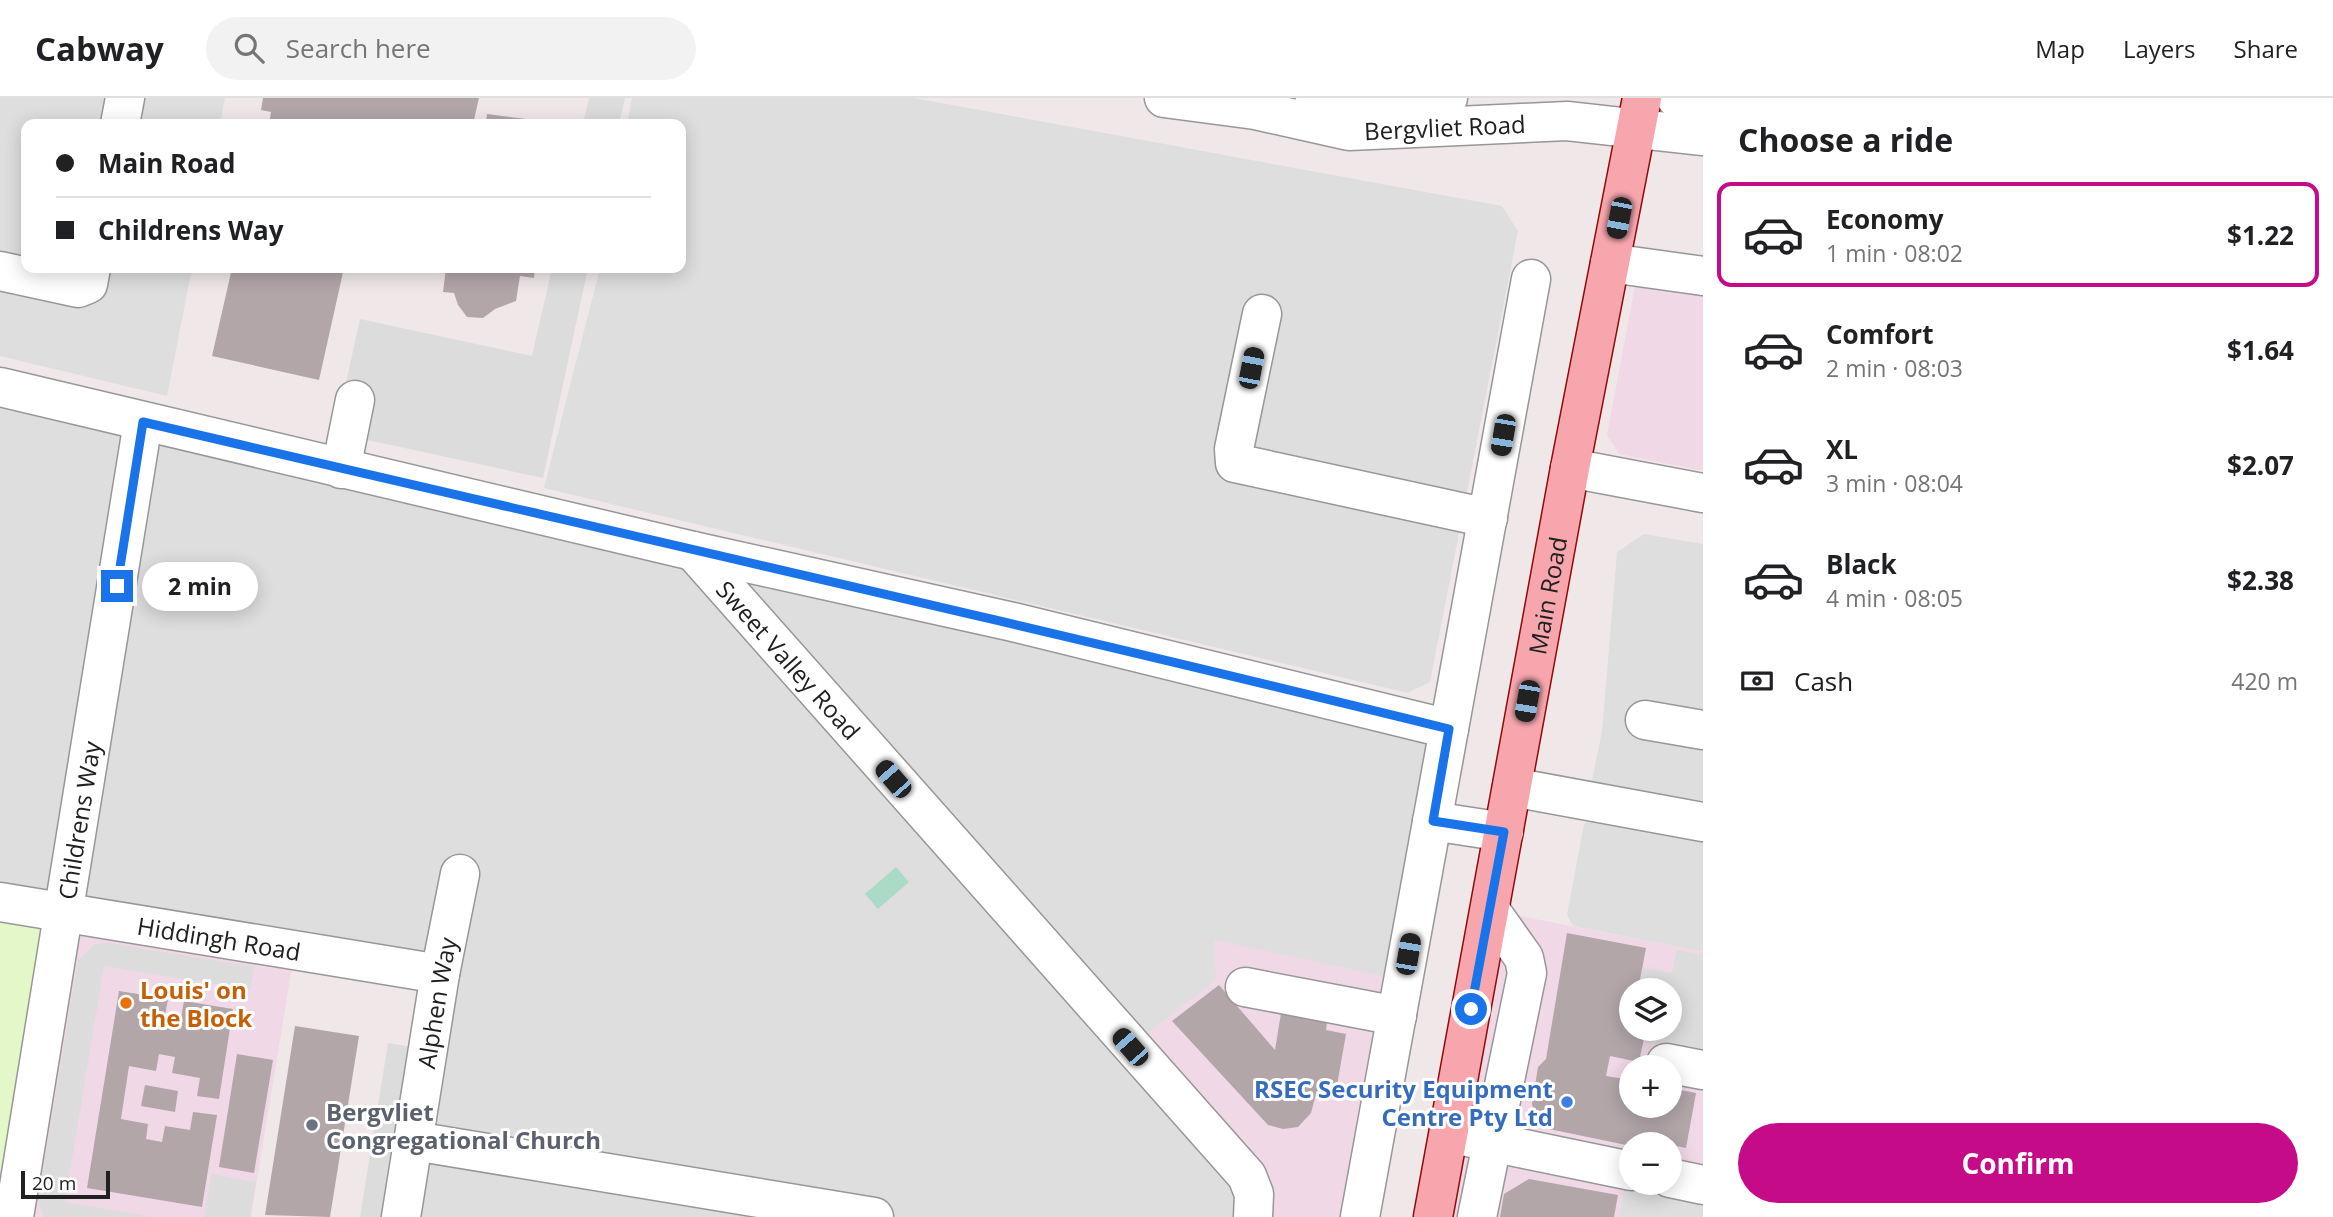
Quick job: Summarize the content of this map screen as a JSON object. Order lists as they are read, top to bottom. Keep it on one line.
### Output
{"streets":{"main road":["Main Road"],"street":["Bergvliet Road","Sweet Valley Road","Childrens Way","Hiddingh Road","Alphen Way"]},"crossings":[["Bergvliet Road","Main Road"],["Childrens Way","Hiddingh Road"],["Hiddingh Road","Alphen Way"]],"places":["Louis' on the Block","RSEC Security Equipment Centre Pty Ltd","Bergvliet Congregational Church"],"scale_bar":"20 m","page":{"header":"Cabway","search":"Search here","nav":["Map","Layers","Share"],"heading":"Choose a ride","banner":["Main Road","Childrens Way"],"list":[{"name":"Economy","note":"1 min · 08:02","value":"$1.22"},{"name":"Comfort","note":"2 min · 08:03","value":"$1.64"},{"name":"XL","note":"3 min · 08:04","value":"$2.07"},{"name":"Black","note":"4 min · 08:05","value":"$2.38"}],"bubble":"2 min","pay":["Cash","420 m"],"map_buttons":["+","−"],"buttons":"Confirm","scale":"20 m"}}
